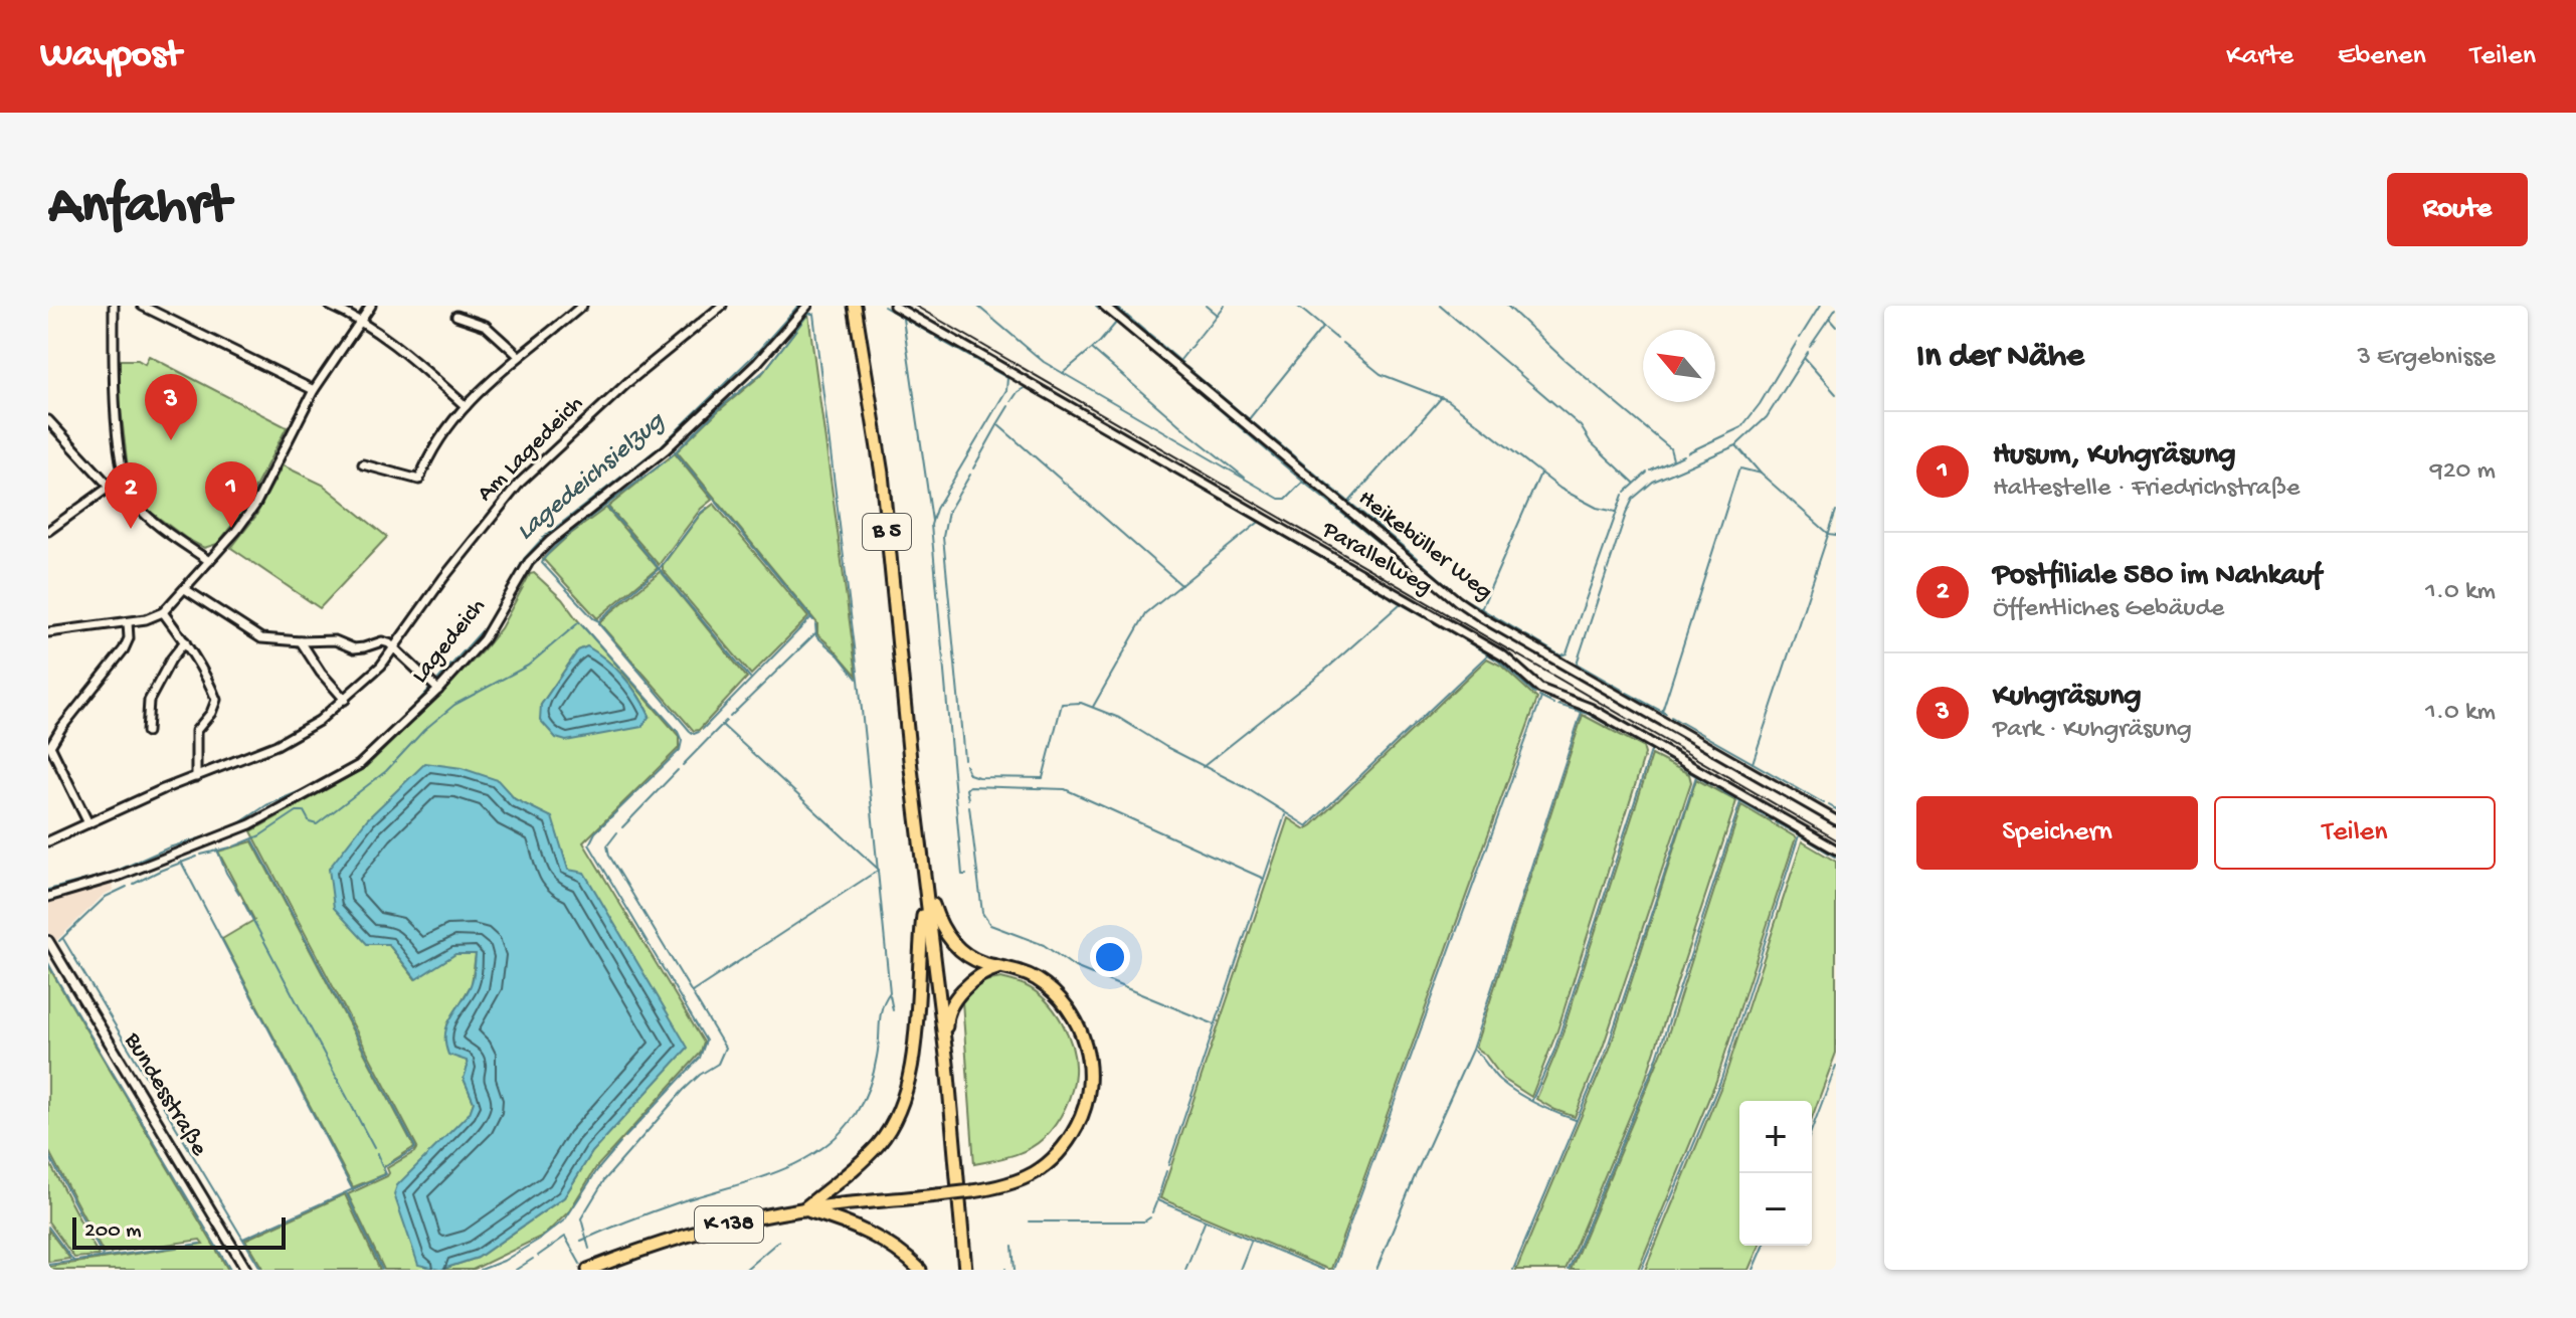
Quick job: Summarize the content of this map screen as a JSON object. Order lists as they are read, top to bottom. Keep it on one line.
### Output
{"streets":{"highway":["B 5","K 138"],"street":["Am Lagedeich","Heikebüller Weg","Parallelweg","Lagedeich","Bundesstraße"]},"water":["Lagedeichsielzug"],"scale_bar":"200 m","north":"top left","page":{"header":"Waypost","nav":["Karte","Ebenen","Teilen"],"buttons":["Route",["Speichern","Teilen"]],"title":"Anfahrt","heading":["In der Nähe","3 Ergebnisse"],"pins":["3","1","2"],"list":[{"mark":"1","name":"Husum, Kuhgräsung","note":"Haltestelle · Friedrichstraße","value":"920 m"},{"mark":"2","name":"Postfiliale 580 im Nahkauf","note":"Öffentliches Gebäude","value":"1.0 km"},{"mark":"3","name":"Kuhgräsung","note":"Park · Kuhgräsung","value":"1.0 km"}],"map_buttons":["+","−"],"scale":"200 m"}}
